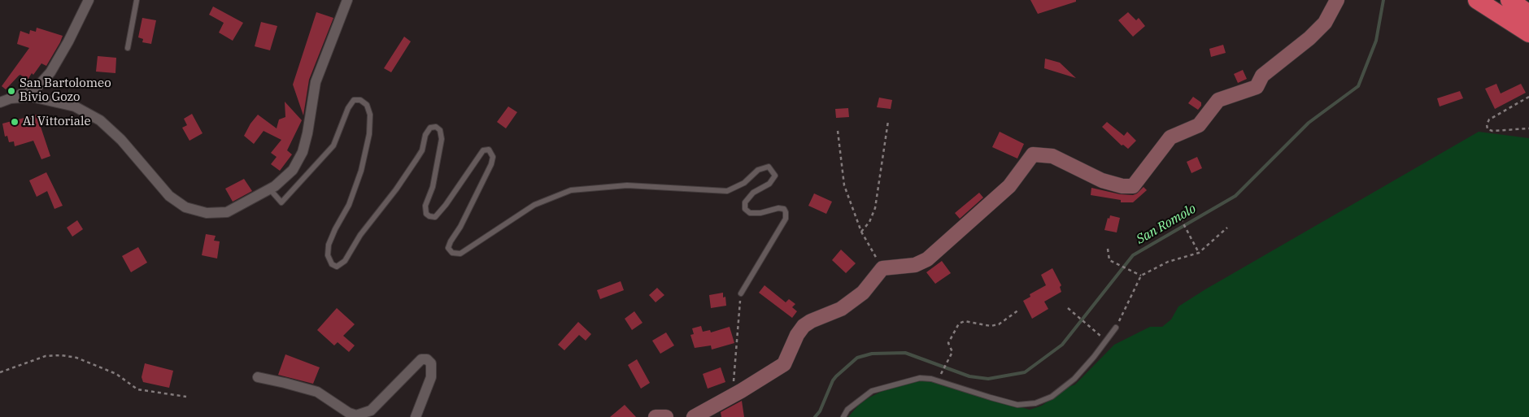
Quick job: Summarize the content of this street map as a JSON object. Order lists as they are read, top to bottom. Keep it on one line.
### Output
{"water":["San Romolo"],"places":["San Bartolomeo Bivio Gozo","Al Vittoriale"]}
